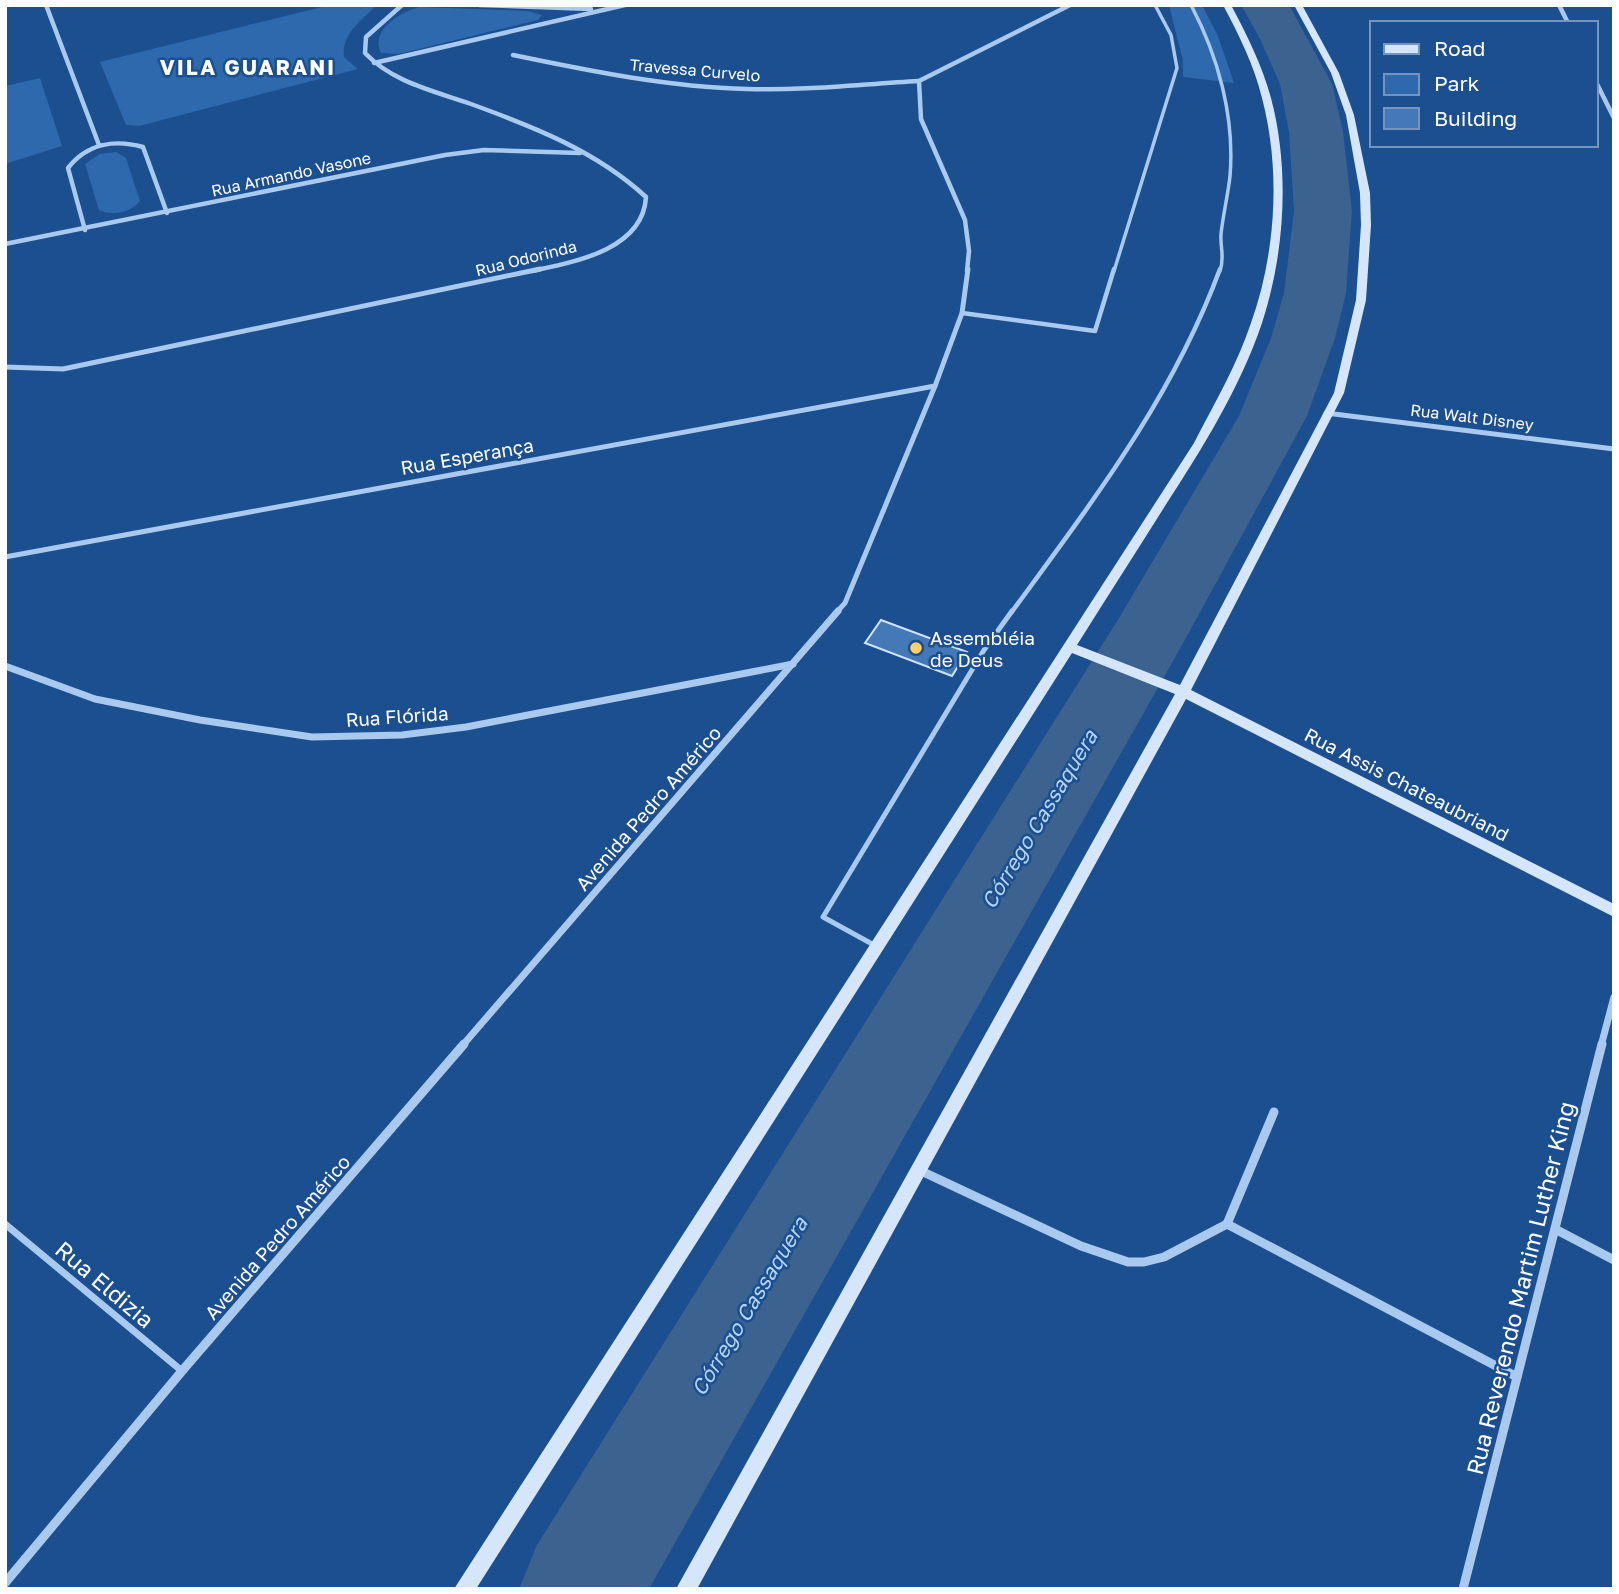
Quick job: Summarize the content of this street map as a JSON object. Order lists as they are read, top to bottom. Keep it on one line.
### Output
{"streets":{"main road":["Rua Assis Chateaubriand"],"street":["Travessa Curvelo","Rua Armando Vasone","Rua Odorinda","Rua Walt Disney","Rua Esperança","Rua Flórida","Avenida Pedro Américo","Rua Reverendo Martim Luther King"],"lane":["Rua Eldizia"]},"crossings":[["Travessa Curvelo","Avenida Pedro Américo"],["Rua Armando Vasone","Rua Odorinda"],["Rua Esperança","Avenida Pedro Américo"],["Rua Flórida","Avenida Pedro Américo"],["Avenida Pedro Américo","Rua Eldizia"]],"districts":["VILA GUARANI"],"water":["Córrego Cassaquera"],"places":["Assembléia de Deus"],"legend":["Road","Park","Building"]}
